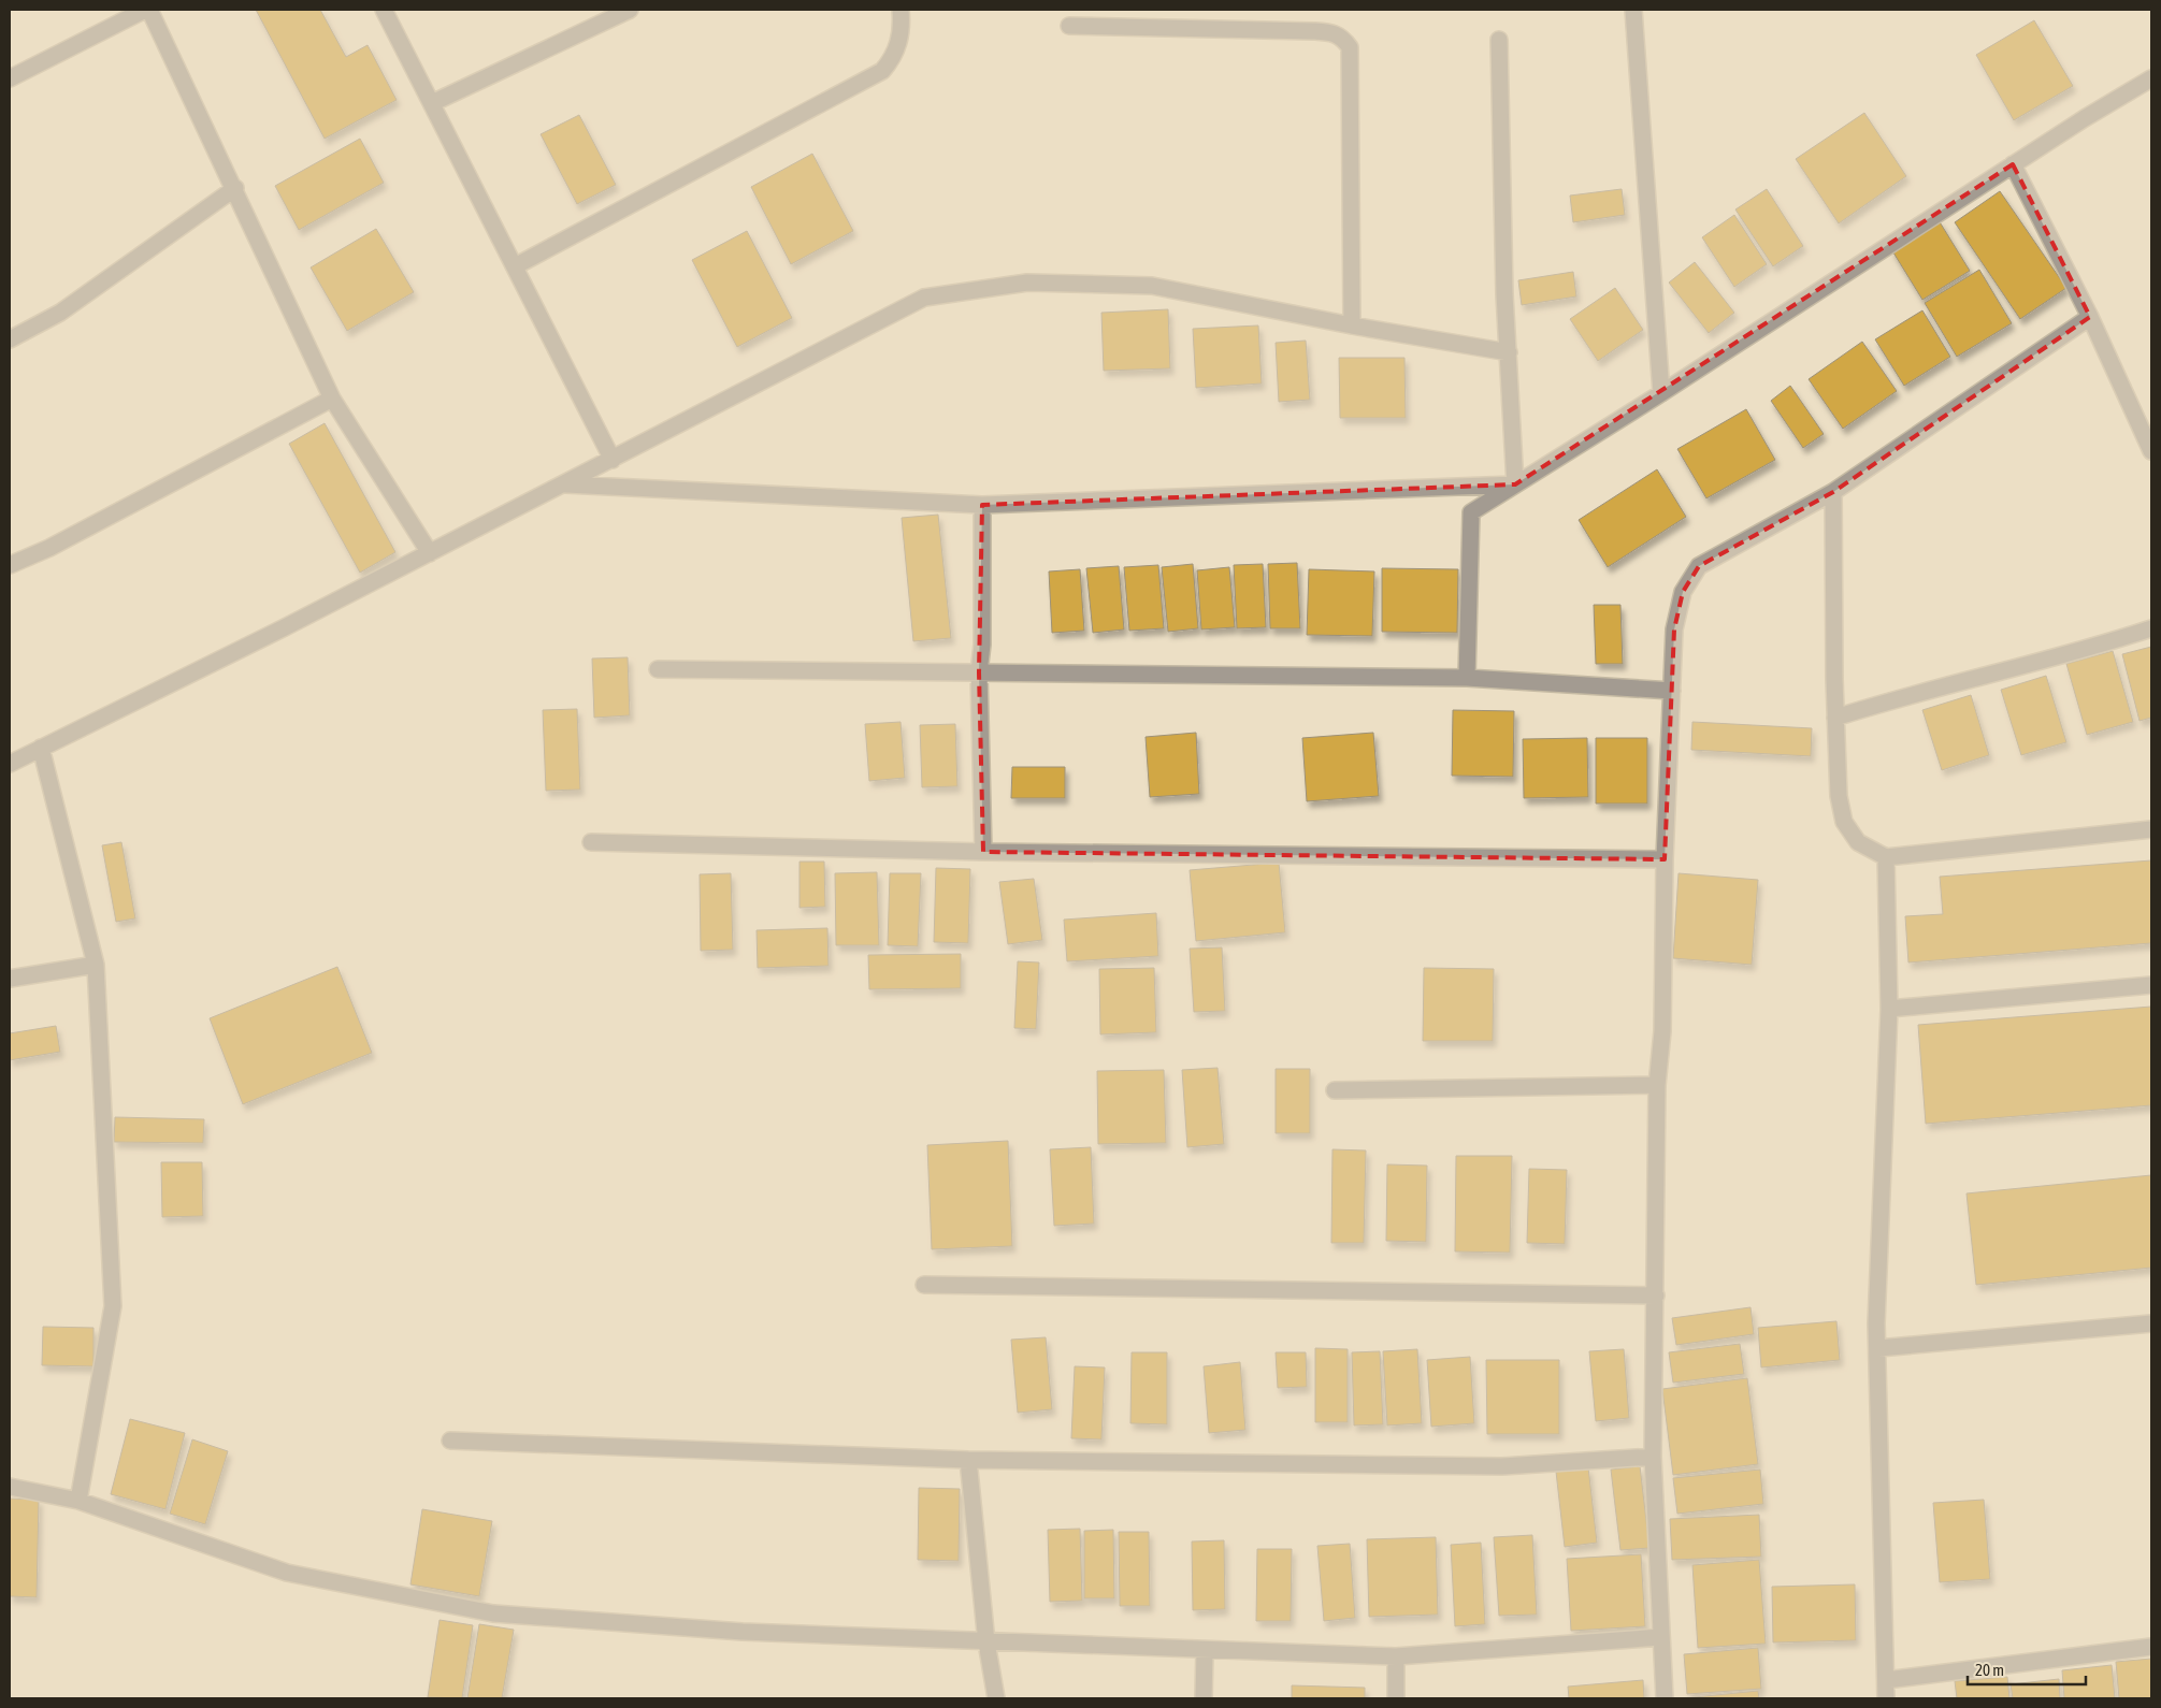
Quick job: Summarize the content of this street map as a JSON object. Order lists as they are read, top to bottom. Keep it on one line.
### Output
{"scale_bar":"20 m"}
